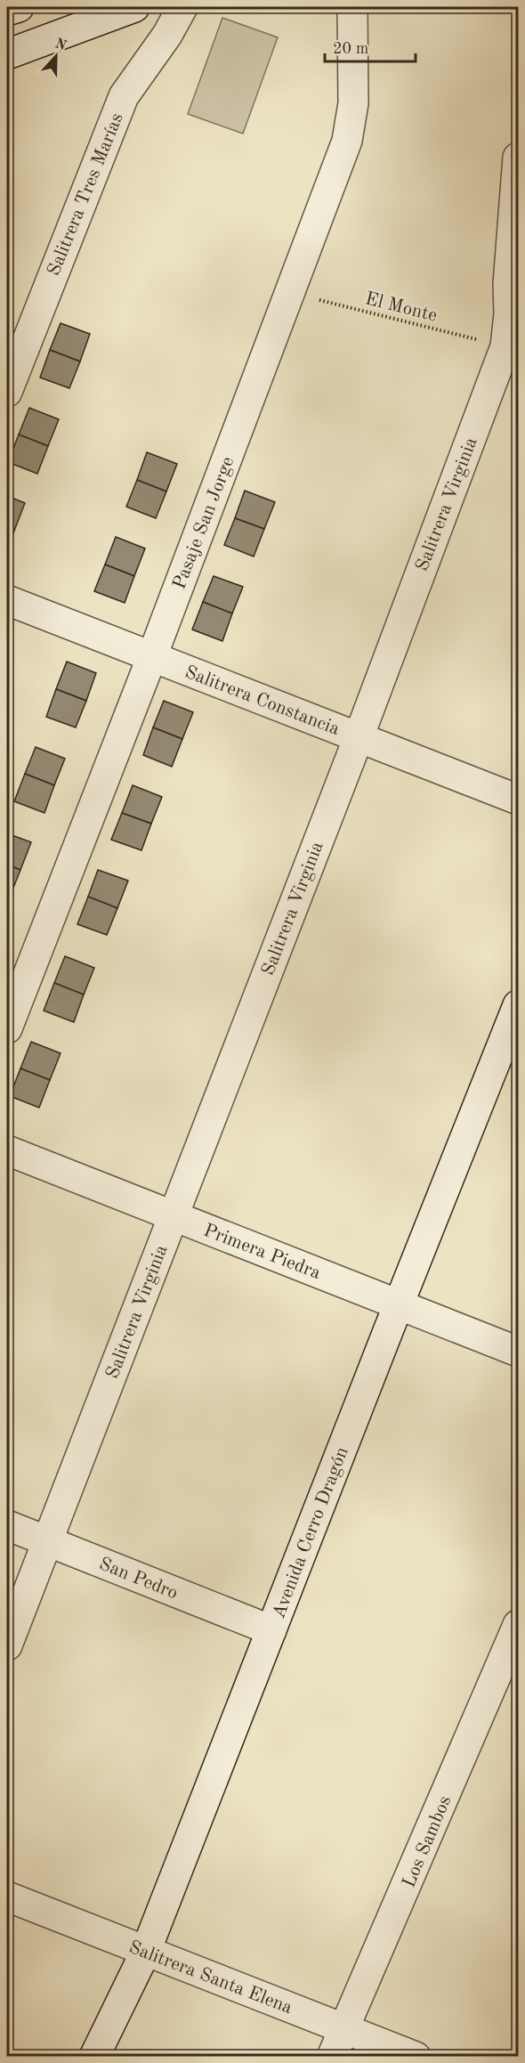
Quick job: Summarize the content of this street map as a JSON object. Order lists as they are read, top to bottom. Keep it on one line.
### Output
{"streets":{"street":["Salitrera Tres Marías","Salitrera Virginia","Pasaje San Jorge","Salitrera Constancia","Primera Piedra","Avenida Cerro Dragón","San Pedro","Los Sambos","Salitrera Santa Elena"],"path":["El Monte"]},"crossings":[["El Monte","Salitrera Virginia"],["El Monte","Pasaje San Jorge"],["Salitrera Virginia","Salitrera Constancia"],["Salitrera Virginia","Primera Piedra"],["Salitrera Virginia","San Pedro"],["Pasaje San Jorge","Salitrera Constancia"],["Primera Piedra","Avenida Cerro Dragón"],["Avenida Cerro Dragón","San Pedro"],["Avenida Cerro Dragón","Salitrera Santa Elena"],["Los Sambos","Salitrera Santa Elena"]],"scale_bar":"20 m","north":"top"}
